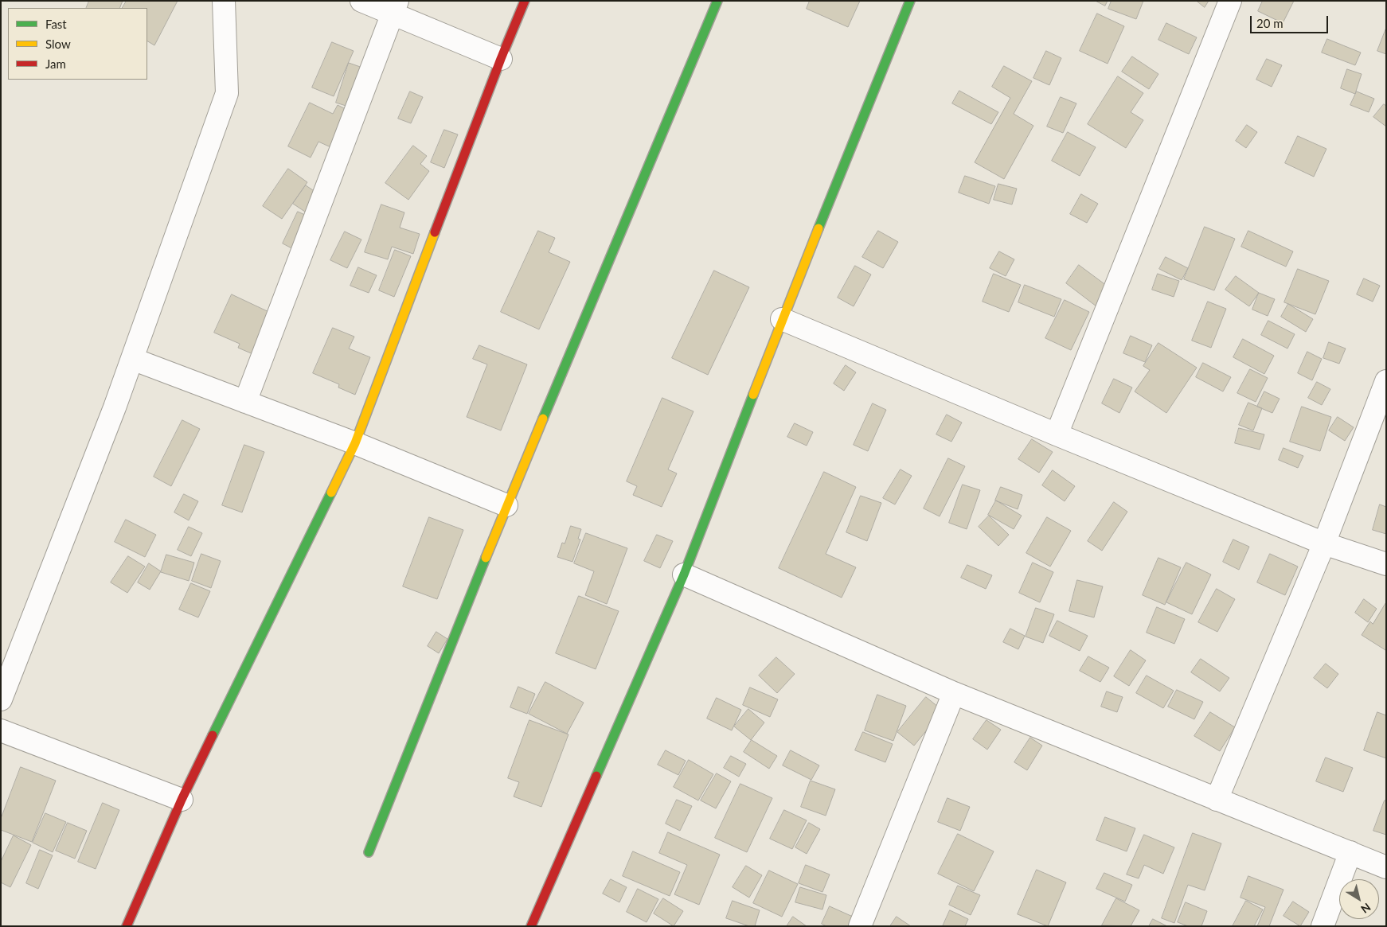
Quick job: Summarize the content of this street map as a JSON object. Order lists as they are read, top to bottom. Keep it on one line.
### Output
{"legend":["Fast","Slow","Jam"],"scale_bar":"20 m","north":"bottom right"}
